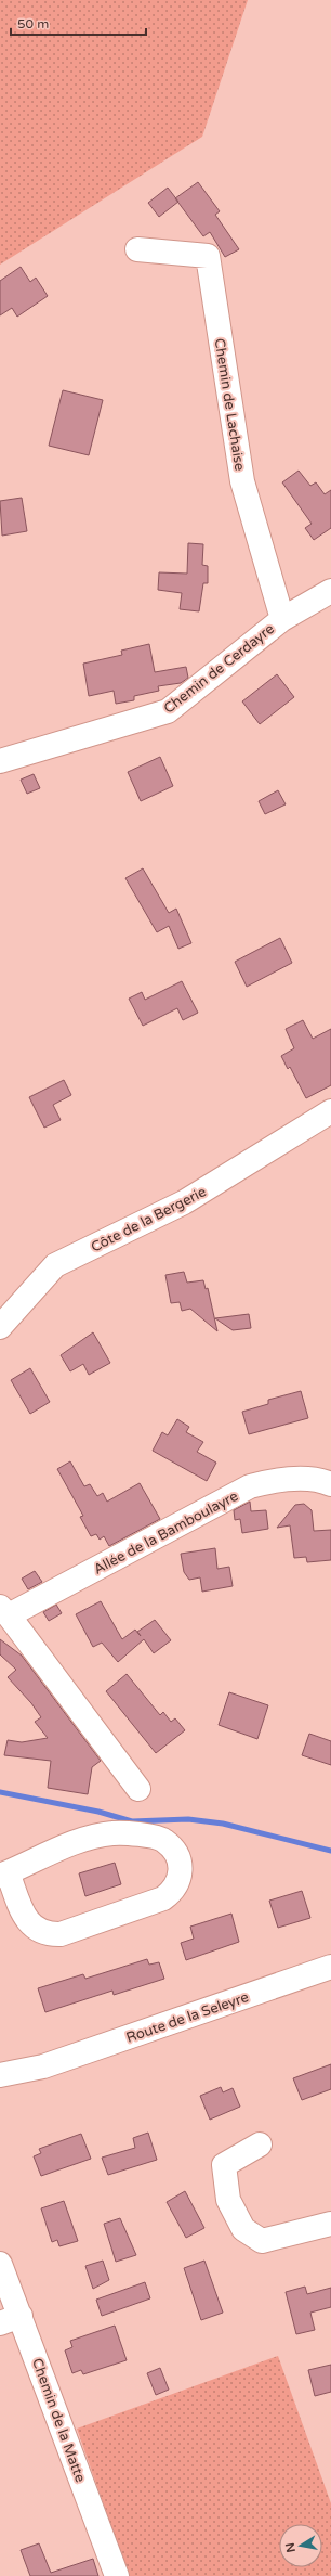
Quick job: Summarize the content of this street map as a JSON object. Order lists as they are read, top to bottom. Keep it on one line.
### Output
{"streets":{"street":["Chemin de Lachaise","Chemin de Cerdayre","Côte de la Bergerie","Allée de la Bamboulayre","Route de la Seleyre","Chemin de la Matte"]},"crossings":[["Chemin de Lachaise","Chemin de Cerdayre"]],"scale_bar":"50 m","north":"left"}
